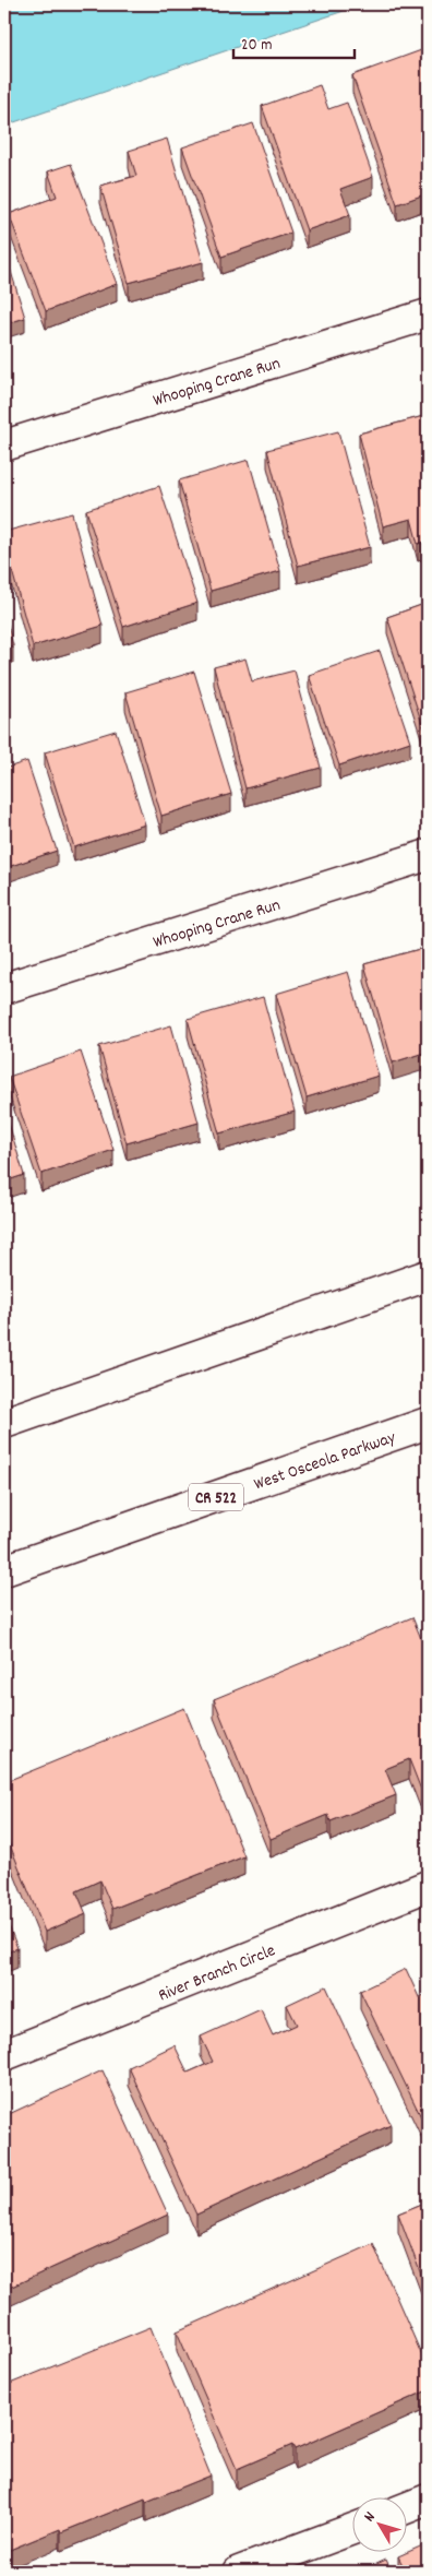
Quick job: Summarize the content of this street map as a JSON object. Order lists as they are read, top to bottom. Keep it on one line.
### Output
{"streets":{"street":["Whooping Crane Run","West Osceola Parkway","CR 522","River Branch Circle"]},"scale_bar":"20 m","north":"top left"}
